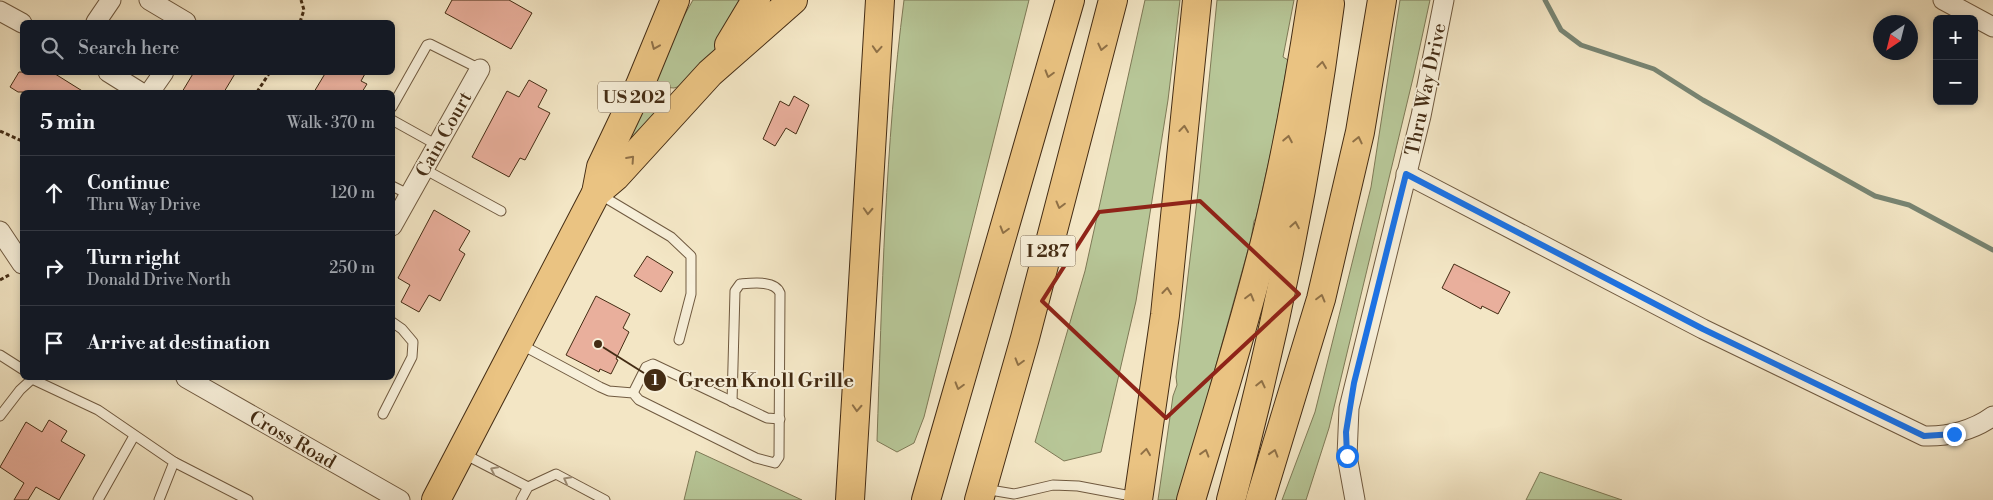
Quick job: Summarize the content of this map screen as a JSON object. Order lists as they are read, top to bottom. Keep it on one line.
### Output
{"streets":{"highway":["US 202","I 287"],"street":["Thru Way Drive","Cain Court","Cross Road"]},"places":["Green Knoll Grille"],"north":"bottom left","page":{"map_buttons":["+","−"],"search":"Search here","heading":["5 min","Walk · 370 m"],"list":[["Continue","Thru Way Drive","120 m"],["Turn right","Donald Drive North","250 m"],"Arrive at destination"]}}
